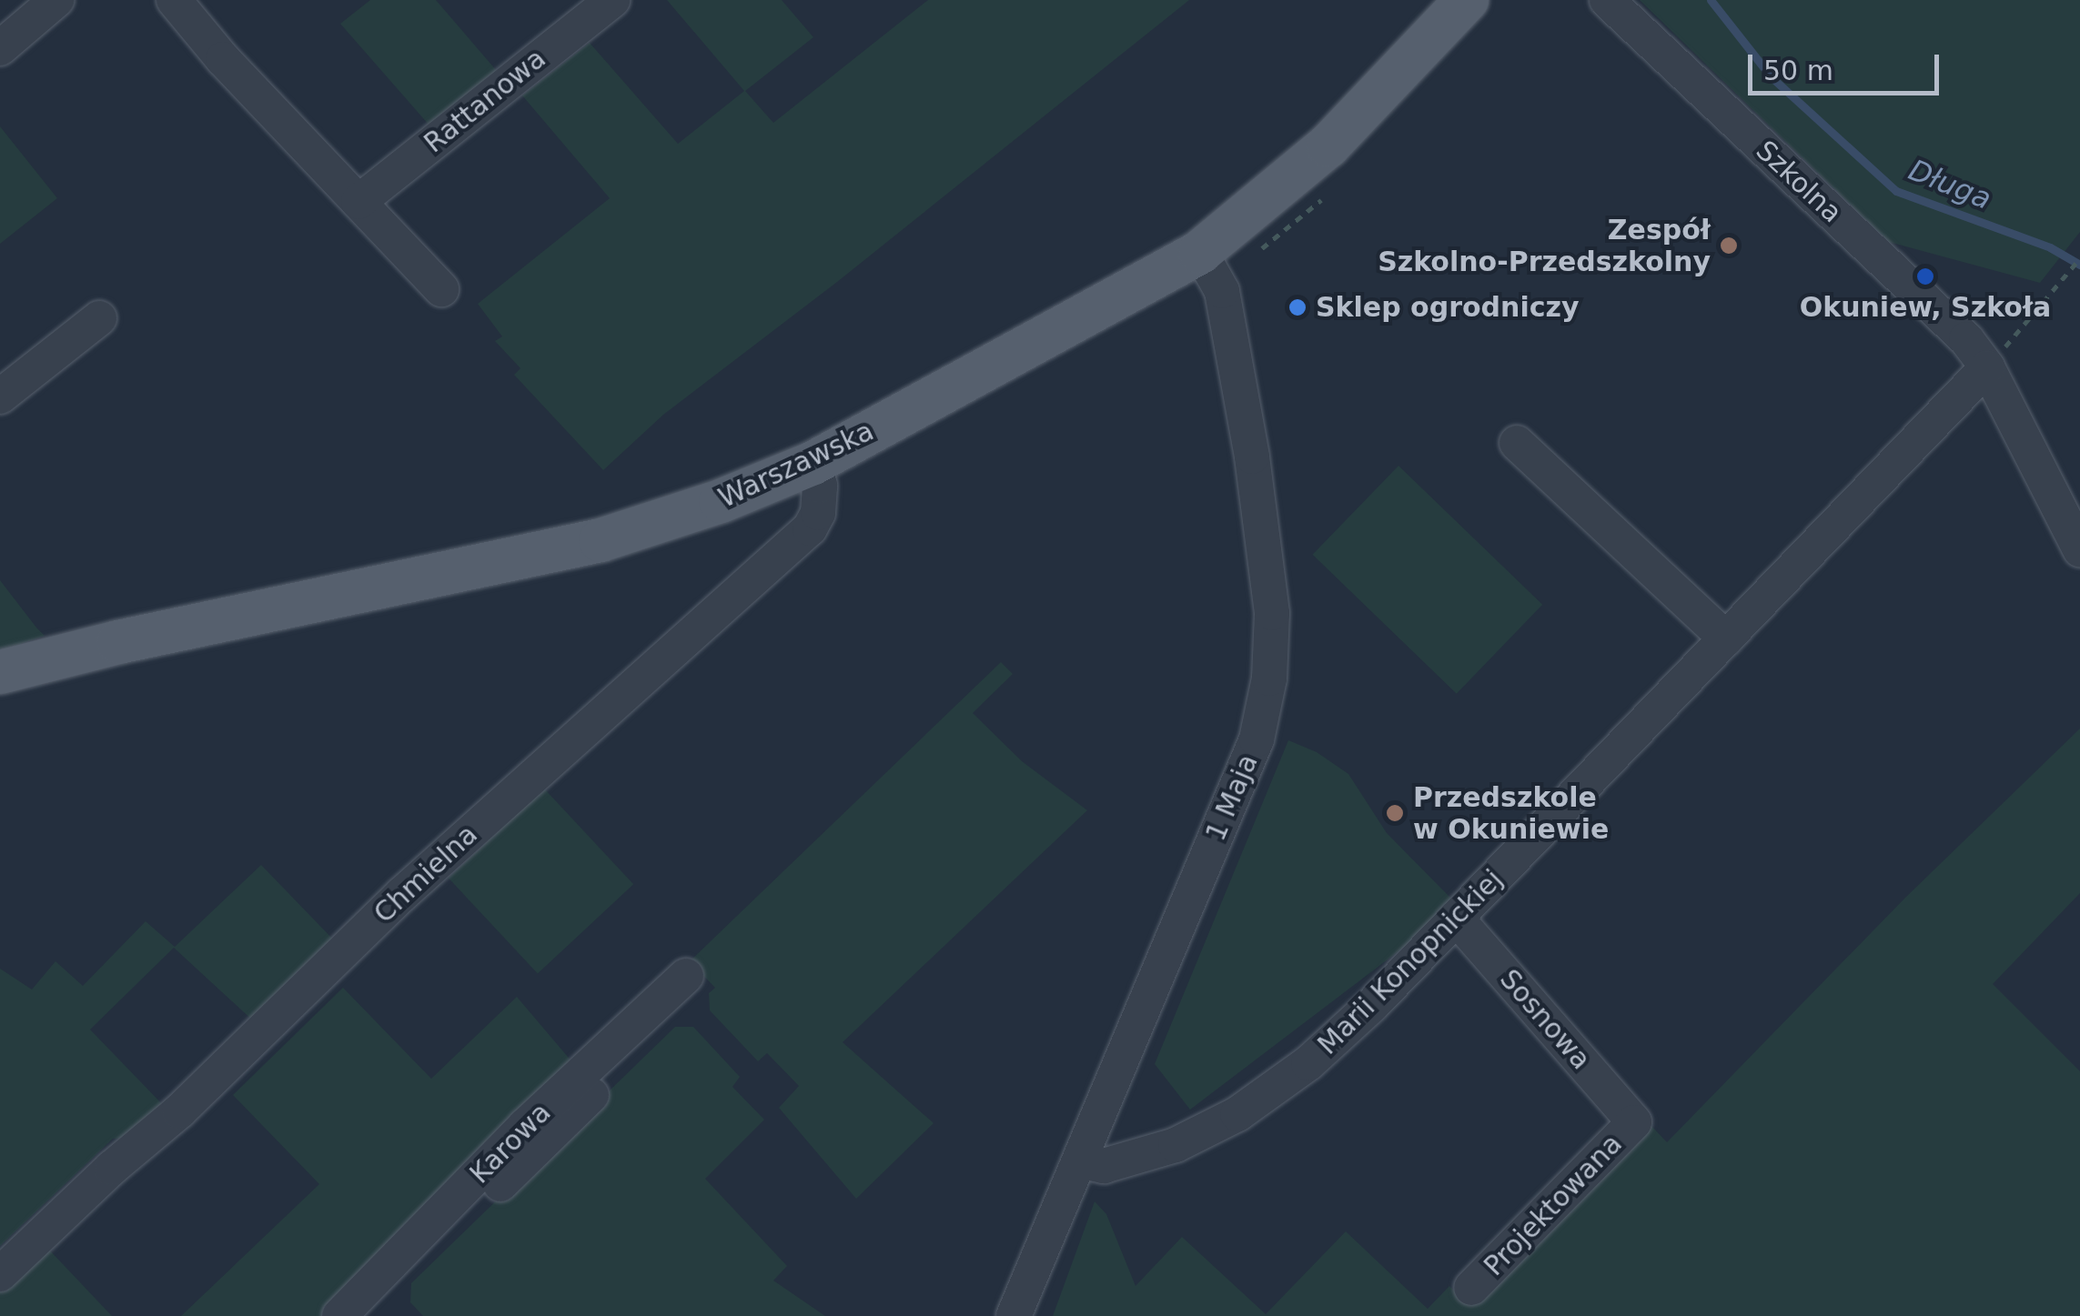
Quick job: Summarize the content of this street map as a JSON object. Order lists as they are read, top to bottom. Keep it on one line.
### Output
{"streets":{"main road":["Warszawska"],"street":["Rattanowa","Szkolna","1 Maja","Chmielna","Marii Konopnickiej","Sosnowa","Karowa","Projektowana"]},"crossings":[["Szkolna","Marii Konopnickiej"],["Warszawska","1 Maja"],["Warszawska","Chmielna"],["1 Maja","Marii Konopnickiej"],["Marii Konopnickiej","Sosnowa"],["Sosnowa","Projektowana"]],"water":["Długa"],"places":["Zespół Szkolno-Przedszkolny","Okuniew, Szkoła","Sklep ogrodniczy","Przedszkole w Okuniewie"],"scale_bar":"50 m"}
